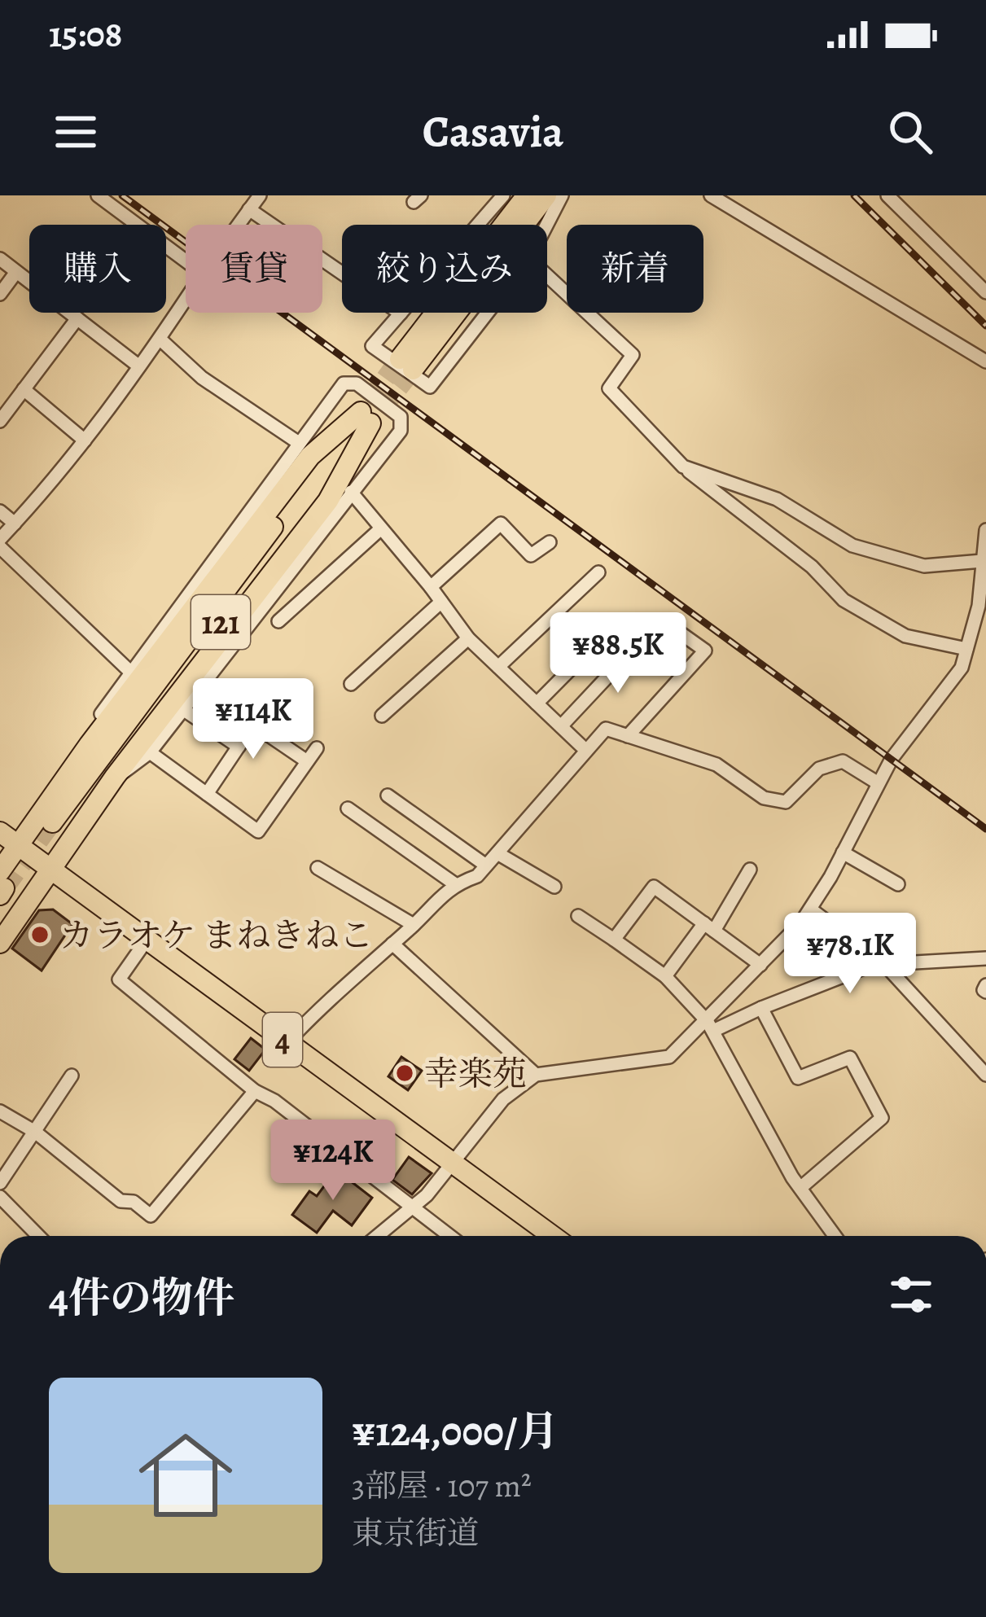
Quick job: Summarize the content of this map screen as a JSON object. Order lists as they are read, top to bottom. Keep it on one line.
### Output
{"streets":{"highway":["121","4"]},"crossings":[["121","4"]],"places":["カラオケ まねきねこ","幸楽苑"],"page":{"status":"15:08","header":"Casavia","chip":["購入","賃貸","絞り込み","新着"],"price":["¥88.5K","¥114K","¥78.1K","¥124K"],"heading":"4件の物件","list":[{"name":"¥124,000/月","note":"3部屋 · 107 m² · 東京街道"}]}}
